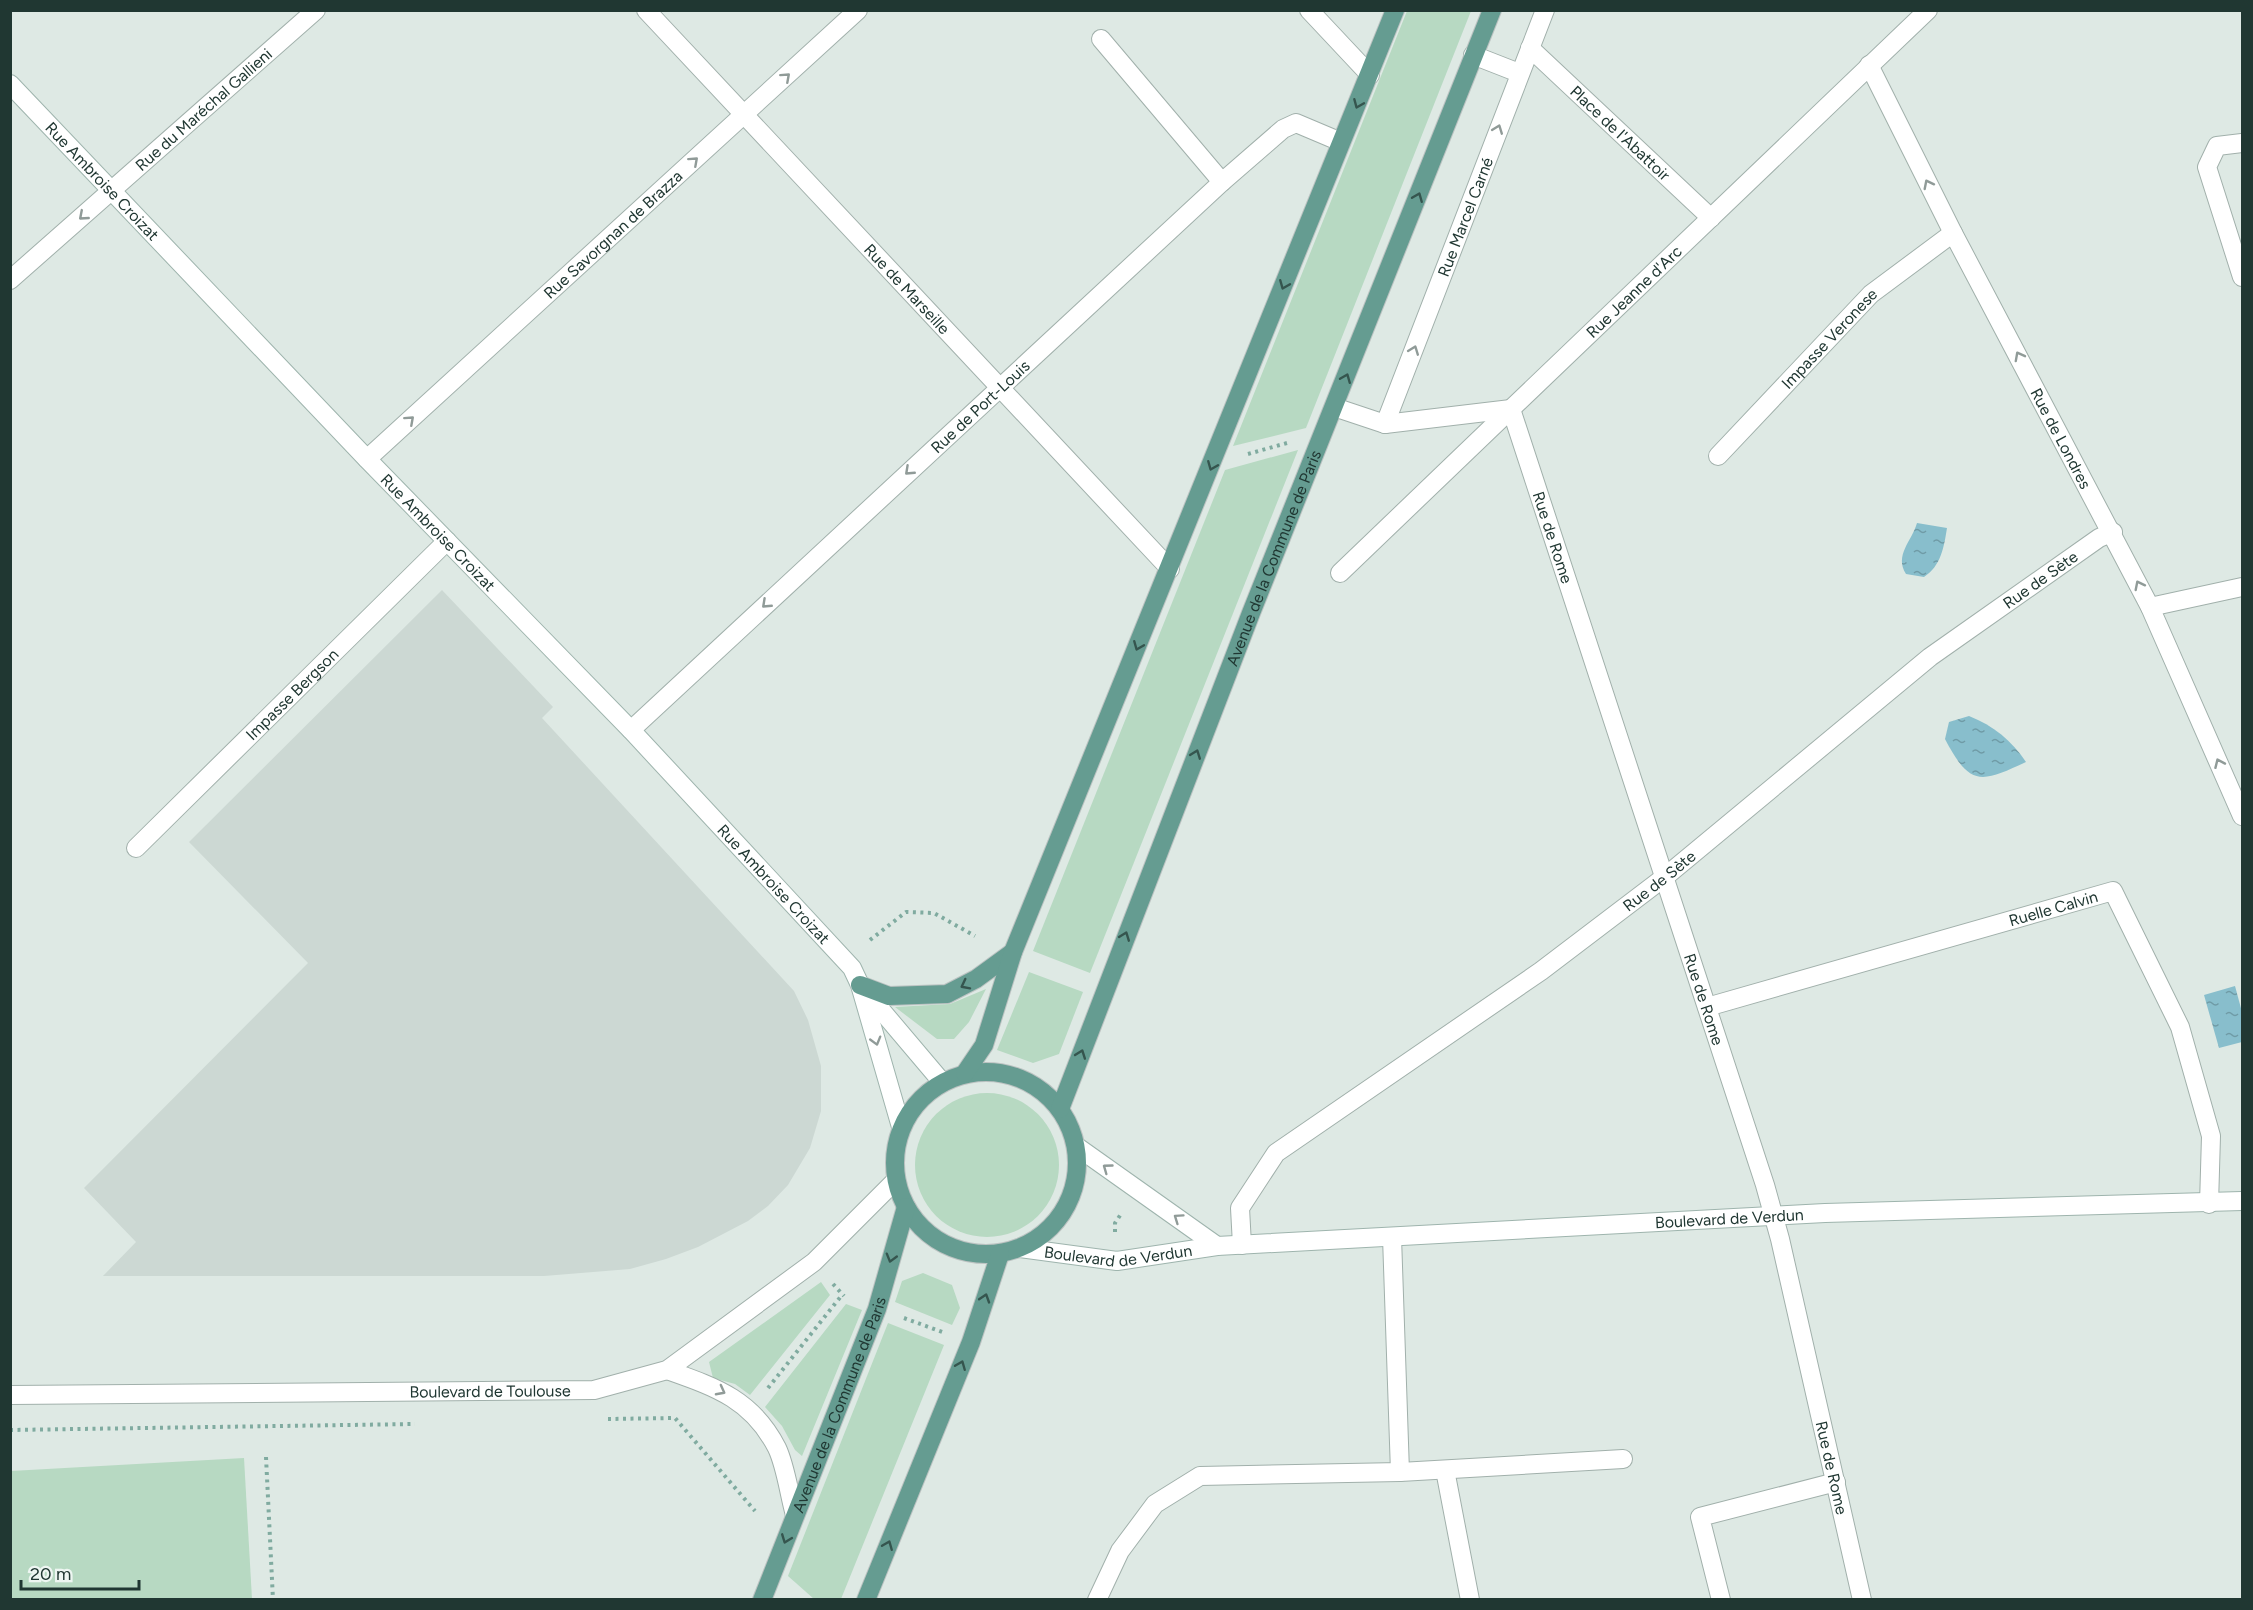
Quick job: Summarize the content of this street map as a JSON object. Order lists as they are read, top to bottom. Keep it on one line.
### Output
{"streets":{"main road":["Avenue de la Commune de Paris"],"street":["Rue du Maréchal Gallieni","Place de l'Abattoir","Rue Ambroise Croizat","Rue Marcel Carné","Rue Savorgnan de Brazza","Rue de Marseille","Rue Jeanne d'Arc","Impasse Veronese","Rue de Port-Louis","Rue de Londres","Rue de Rome","Rue de Sète","Impasse Bergson","Ruelle Calvin","Boulevard de Verdun","Boulevard de Toulouse"]},"crossings":[["Rue du Maréchal Gallieni","Rue Ambroise Croizat"],["Place de l'Abattoir","Rue Marcel Carné"],["Place de l'Abattoir","Rue Jeanne d'Arc"],["Rue Ambroise Croizat","Rue Savorgnan de Brazza"],["Rue Ambroise Croizat","Rue de Port-Louis"],["Rue Ambroise Croizat","Avenue de la Commune de Paris"],["Rue Ambroise Croizat","Impasse Bergson"],["Rue Ambroise Croizat","Boulevard de Verdun"],["Rue Ambroise Croizat","Boulevard de Toulouse"],["Rue Savorgnan de Brazza","Rue de Marseille"],["Rue de Marseille","Rue de Port-Louis"],["Rue Jeanne d'Arc","Rue de Londres"],["Rue Jeanne d'Arc","Rue de Rome"],["Impasse Veronese","Rue de Londres"],["Rue de Londres","Rue de Sète"],["Rue de Rome","Rue de Sète"],["Rue de Rome","Ruelle Calvin"],["Rue de Rome","Boulevard de Verdun"],["Avenue de la Commune de Paris","Boulevard de Verdun"],["Avenue de la Commune de Paris","Boulevard de Toulouse"],["Rue de Sète","Boulevard de Verdun"],["Ruelle Calvin","Boulevard de Verdun"],["Boulevard de Verdun","Boulevard de Toulouse"]],"one_way":["Rue Marcel Carné","Rue Savorgnan de Brazza","Rue de Port-Louis","Rue de Londres"],"scale_bar":"20 m"}
